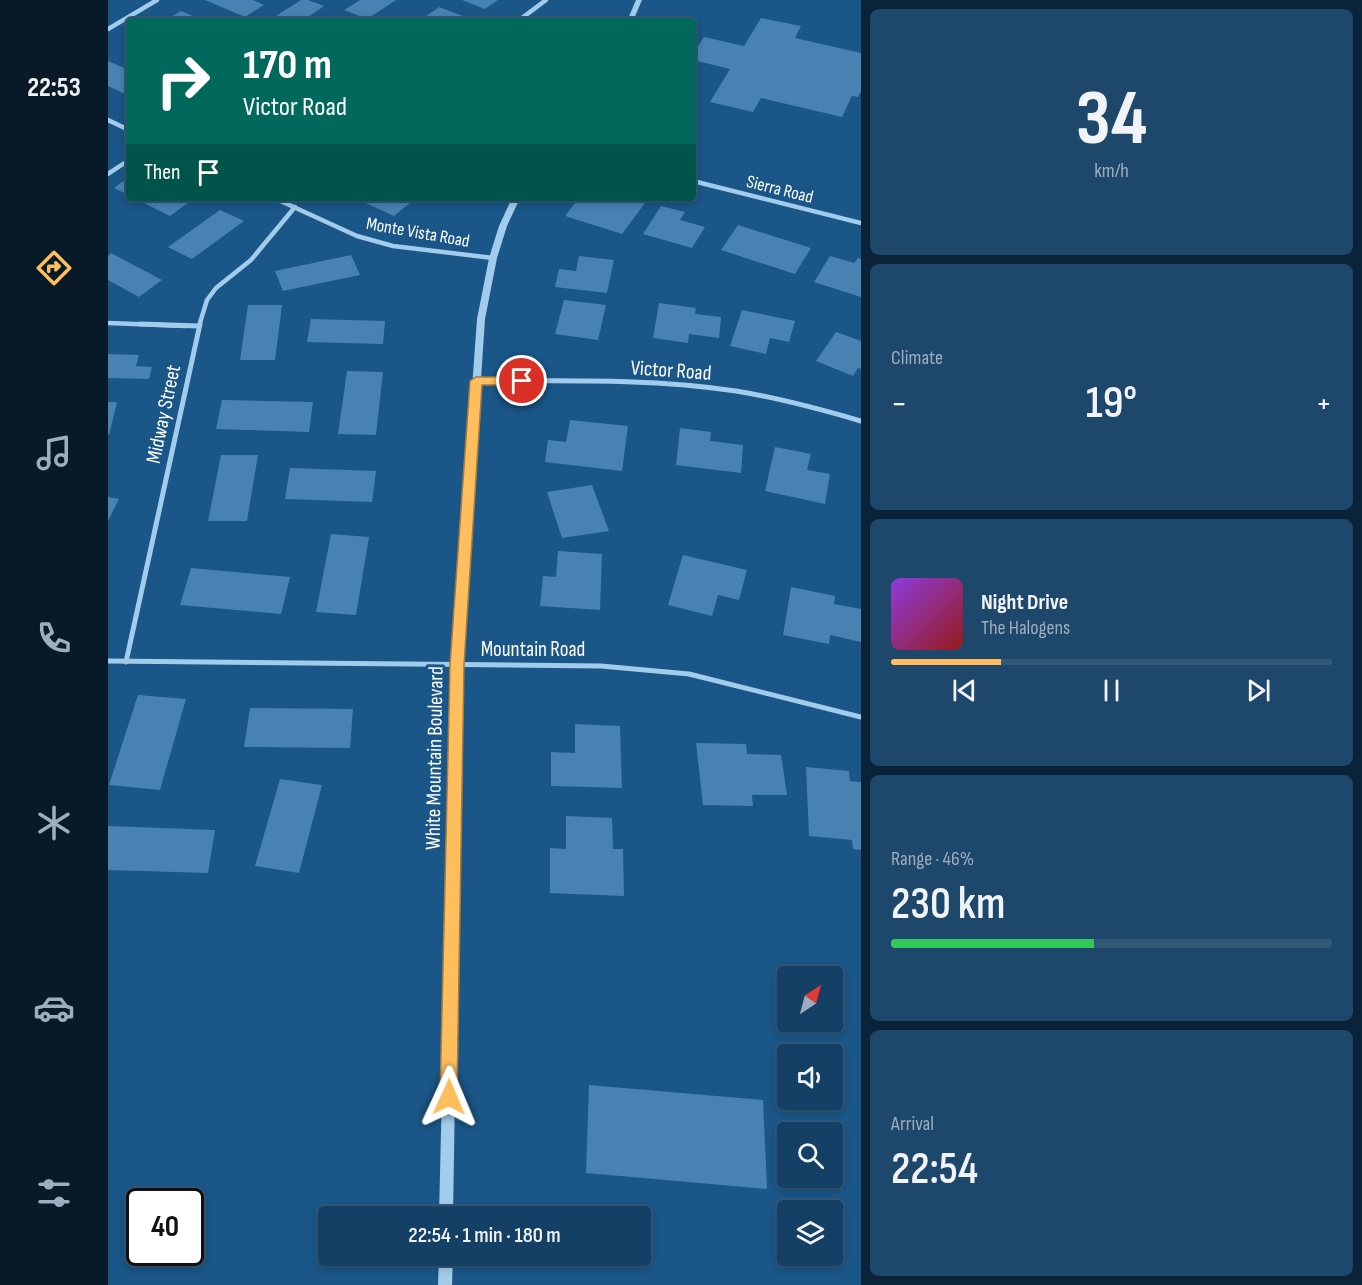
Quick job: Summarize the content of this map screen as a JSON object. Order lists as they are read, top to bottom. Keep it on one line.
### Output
{"streets":{"street":["Sierra Road","Monte Vista Road","Victor Road","Midway Street","Mountain Road","White Mountain Boulevard"]},"crossings":[["Monte Vista Road","Midway Street"],["Monte Vista Road","White Mountain Boulevard"],["Victor Road","White Mountain Boulevard"],["Midway Street","Mountain Road"],["Mountain Road","White Mountain Boulevard"]],"north":"top right","page":{"tabs":"22:53","tile":[["34","km/h"],"Climate",["Range · 46%","230 km"],["Arrival","22:54"]],"turn":["170 m","Victor Road"],"then":"Then","heat":["−","19°","+"],"song":["Night Drive","The Halogens"],"limit":"40","trip":"22:54 · 1 min · 180 m"}}
